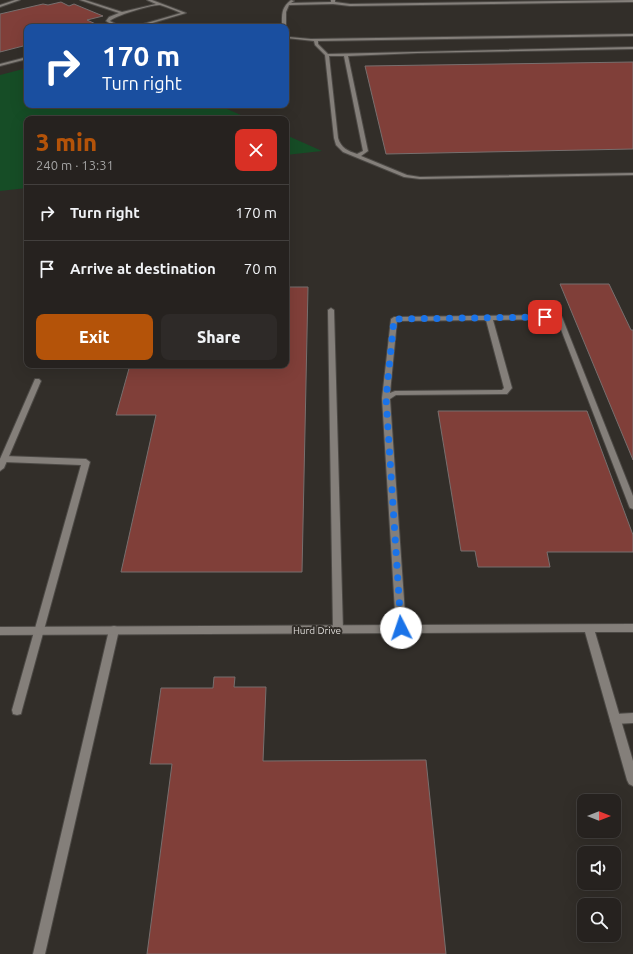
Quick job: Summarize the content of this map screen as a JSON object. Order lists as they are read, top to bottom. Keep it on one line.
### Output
{"streets":{"street":["Hurd Drive"]},"north":"right","page":{"turn":["170 m","Turn right"],"heading":["3 min","240 m · 13:31"],"list":[{"name":"Turn right","value":"170 m"},{"name":"Arrive at destination","value":"70 m"}],"buttons":["Exit","Share"]}}
